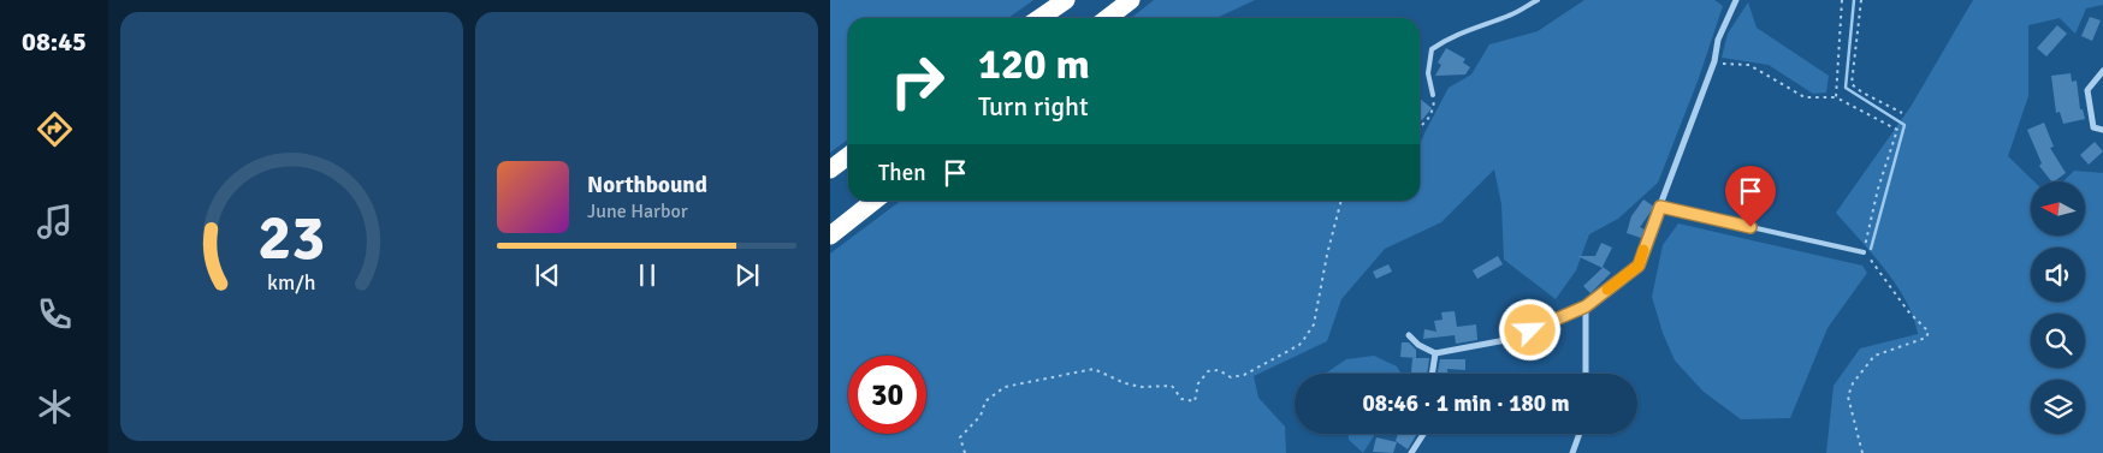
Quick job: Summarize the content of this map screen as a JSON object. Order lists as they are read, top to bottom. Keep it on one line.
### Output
{"north":"left","page":{"tabs":"08:45","turn":["120 m","Turn right"],"then":"Then","song":["Northbound","June Harbor"],"limit":"30","trip":"08:46 · 1 min · 180 m","gauge":["23","km/h"]}}
